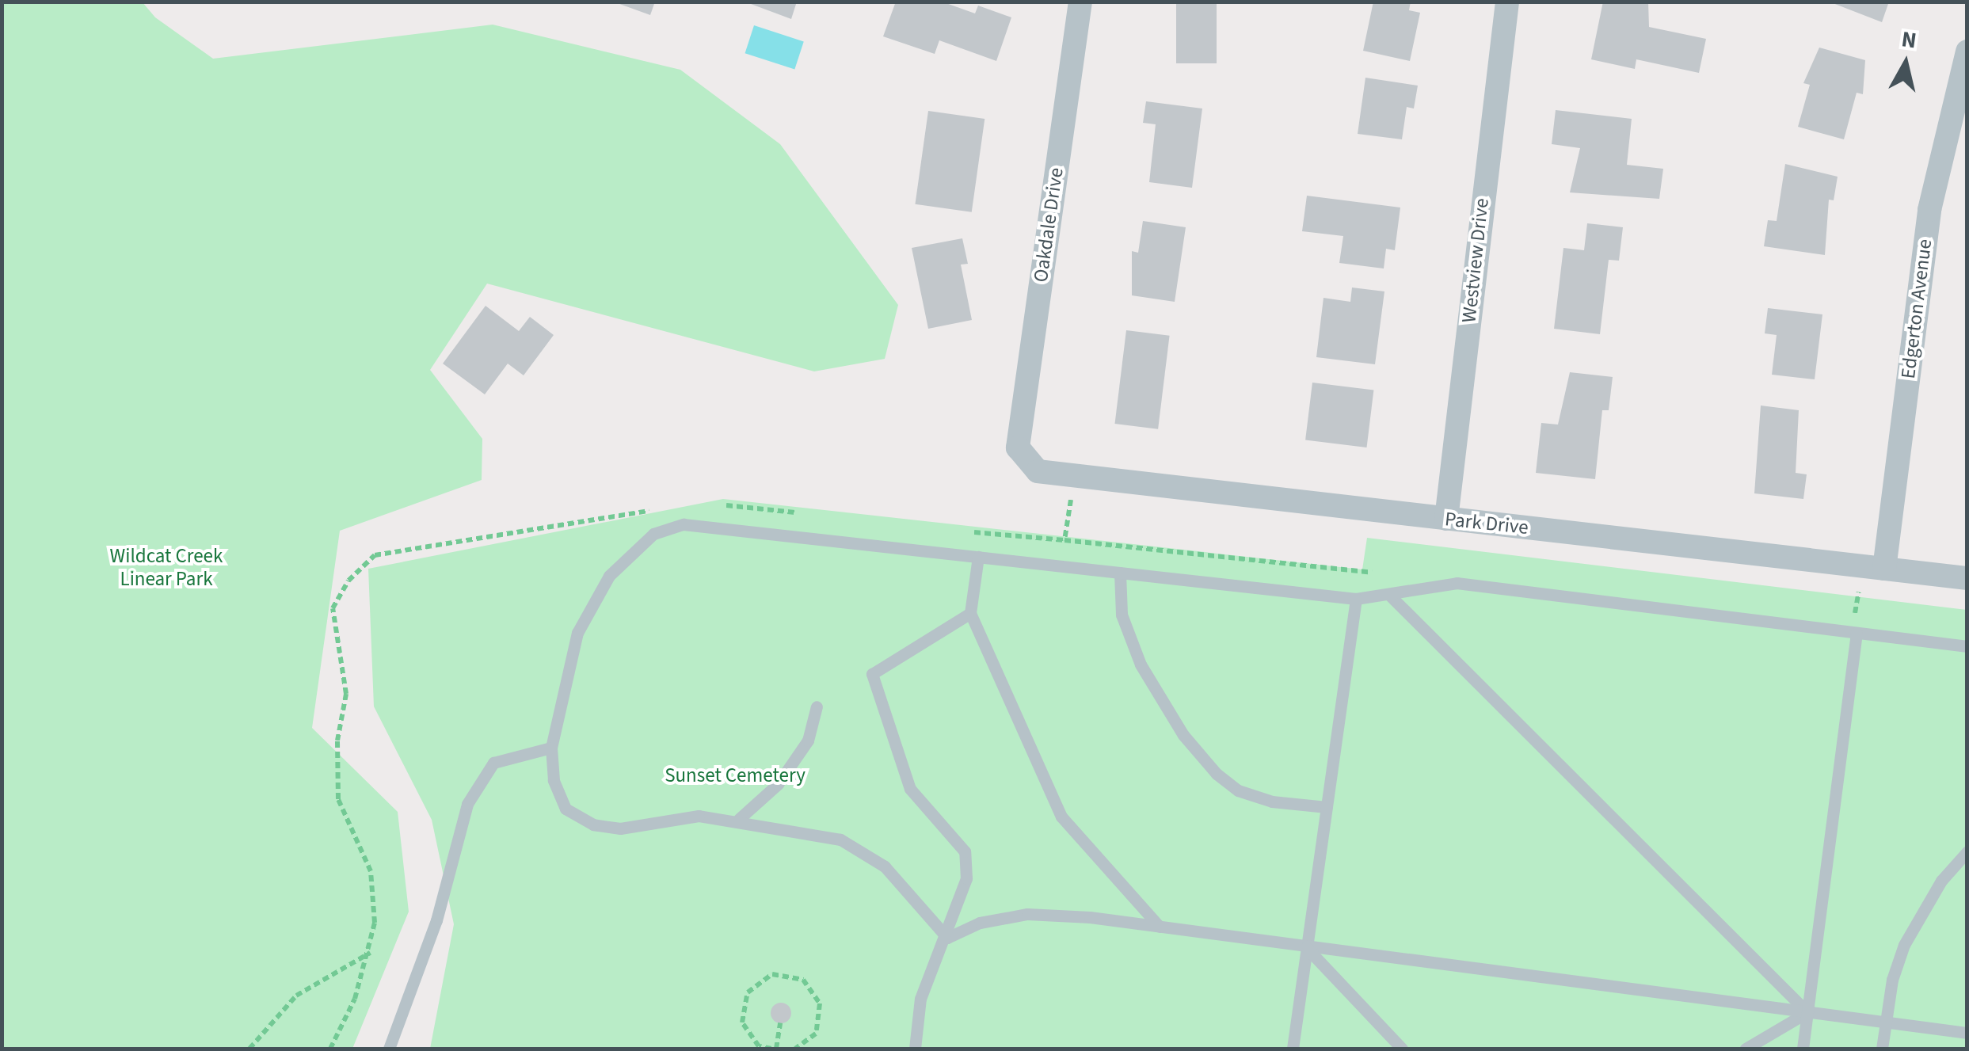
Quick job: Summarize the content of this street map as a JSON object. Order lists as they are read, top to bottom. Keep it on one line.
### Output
{"streets":{"street":["Oakdale Drive","Westview Drive","Edgerton Avenue","Park Drive"]},"crossings":[["Oakdale Drive","Park Drive"],["Westview Drive","Park Drive"],["Edgerton Avenue","Park Drive"]],"parks":["Wildcat Creek Linear Park","Sunset Cemetery"],"north":"top"}
